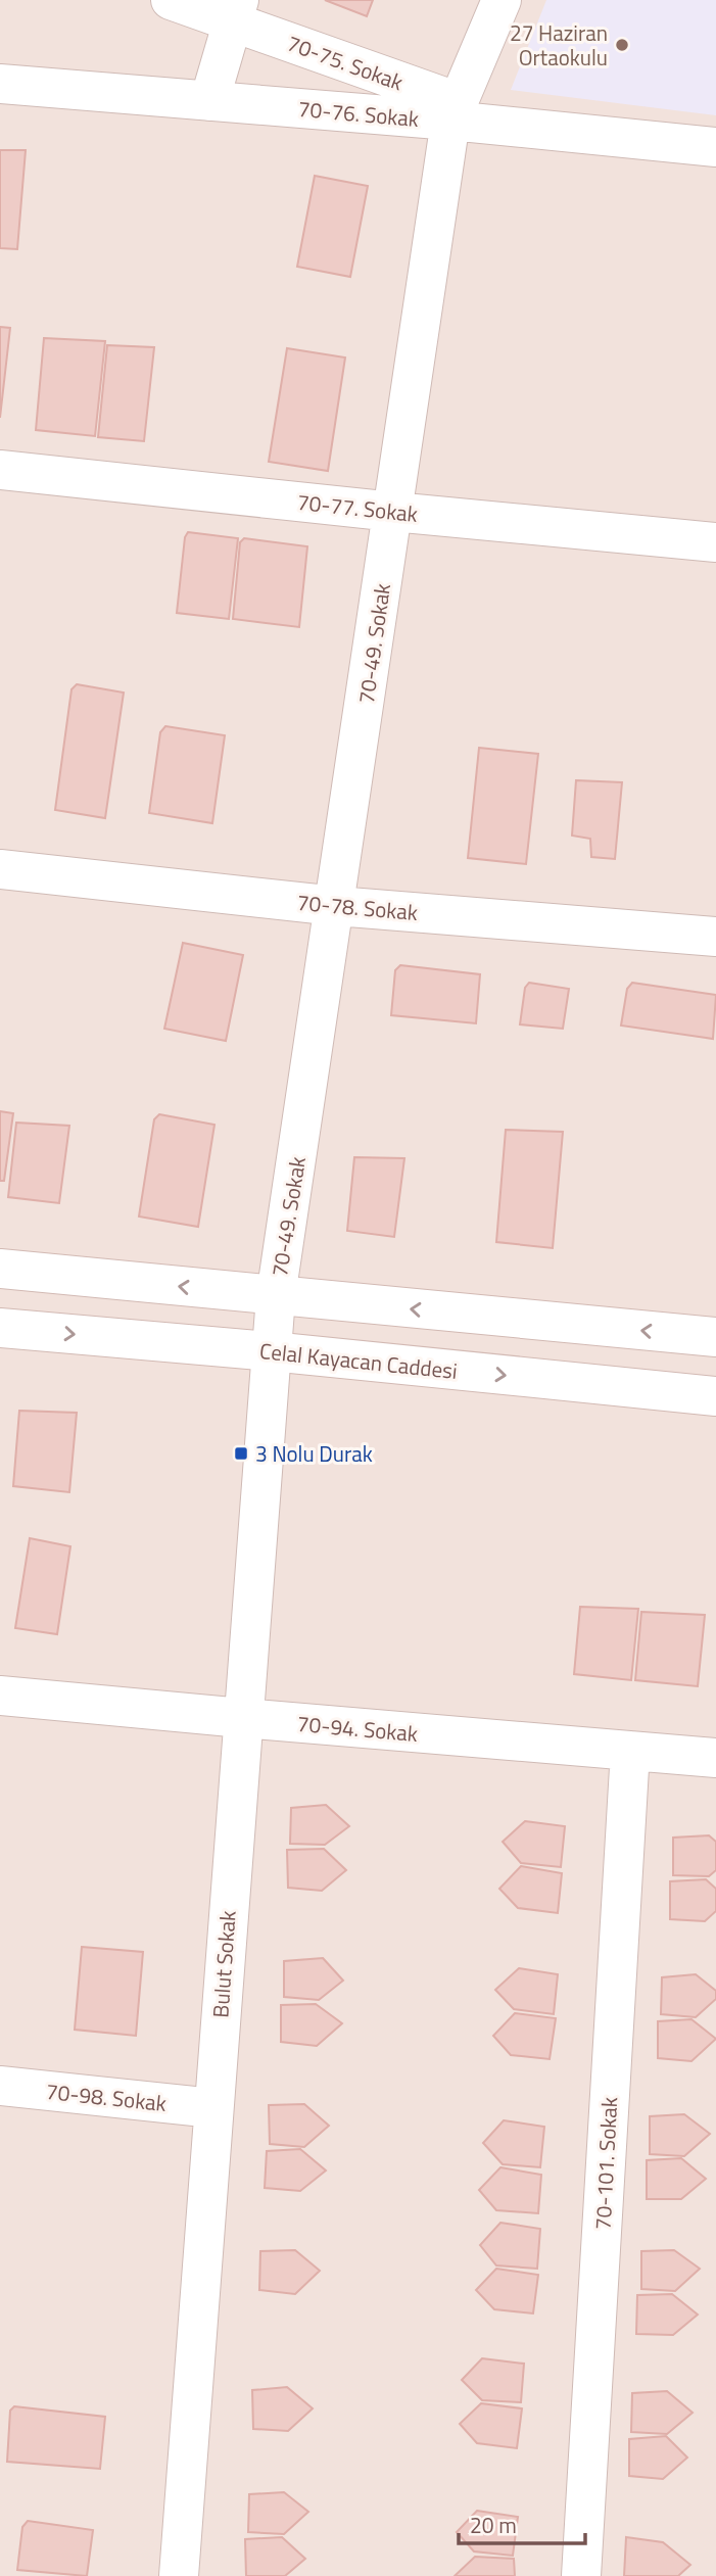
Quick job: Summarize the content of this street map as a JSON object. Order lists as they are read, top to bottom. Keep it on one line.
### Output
{"streets":{"street":["70-75. Sokak","70-76. Sokak","70-77. Sokak","70-49. Sokak","70-78. Sokak","Celal Kayacan Caddesi","70-94. Sokak","Bulut Sokak","70-98. Sokak","70-101. Sokak"]},"crossings":[["70-75. Sokak","70-76. Sokak"],["70-75. Sokak","70-49. Sokak"],["70-76. Sokak","70-49. Sokak"],["70-77. Sokak","70-49. Sokak"],["70-49. Sokak","70-78. Sokak"],["70-49. Sokak","Celal Kayacan Caddesi"],["70-49. Sokak","Bulut Sokak"],["Celal Kayacan Caddesi","Bulut Sokak"],["70-94. Sokak","Bulut Sokak"],["70-94. Sokak","70-101. Sokak"],["Bulut Sokak","70-98. Sokak"]],"places":{"other":["27 Haziran Ortaokulu"],"transit":["3 Nolu Durak"]},"scale_bar":"20 m"}
